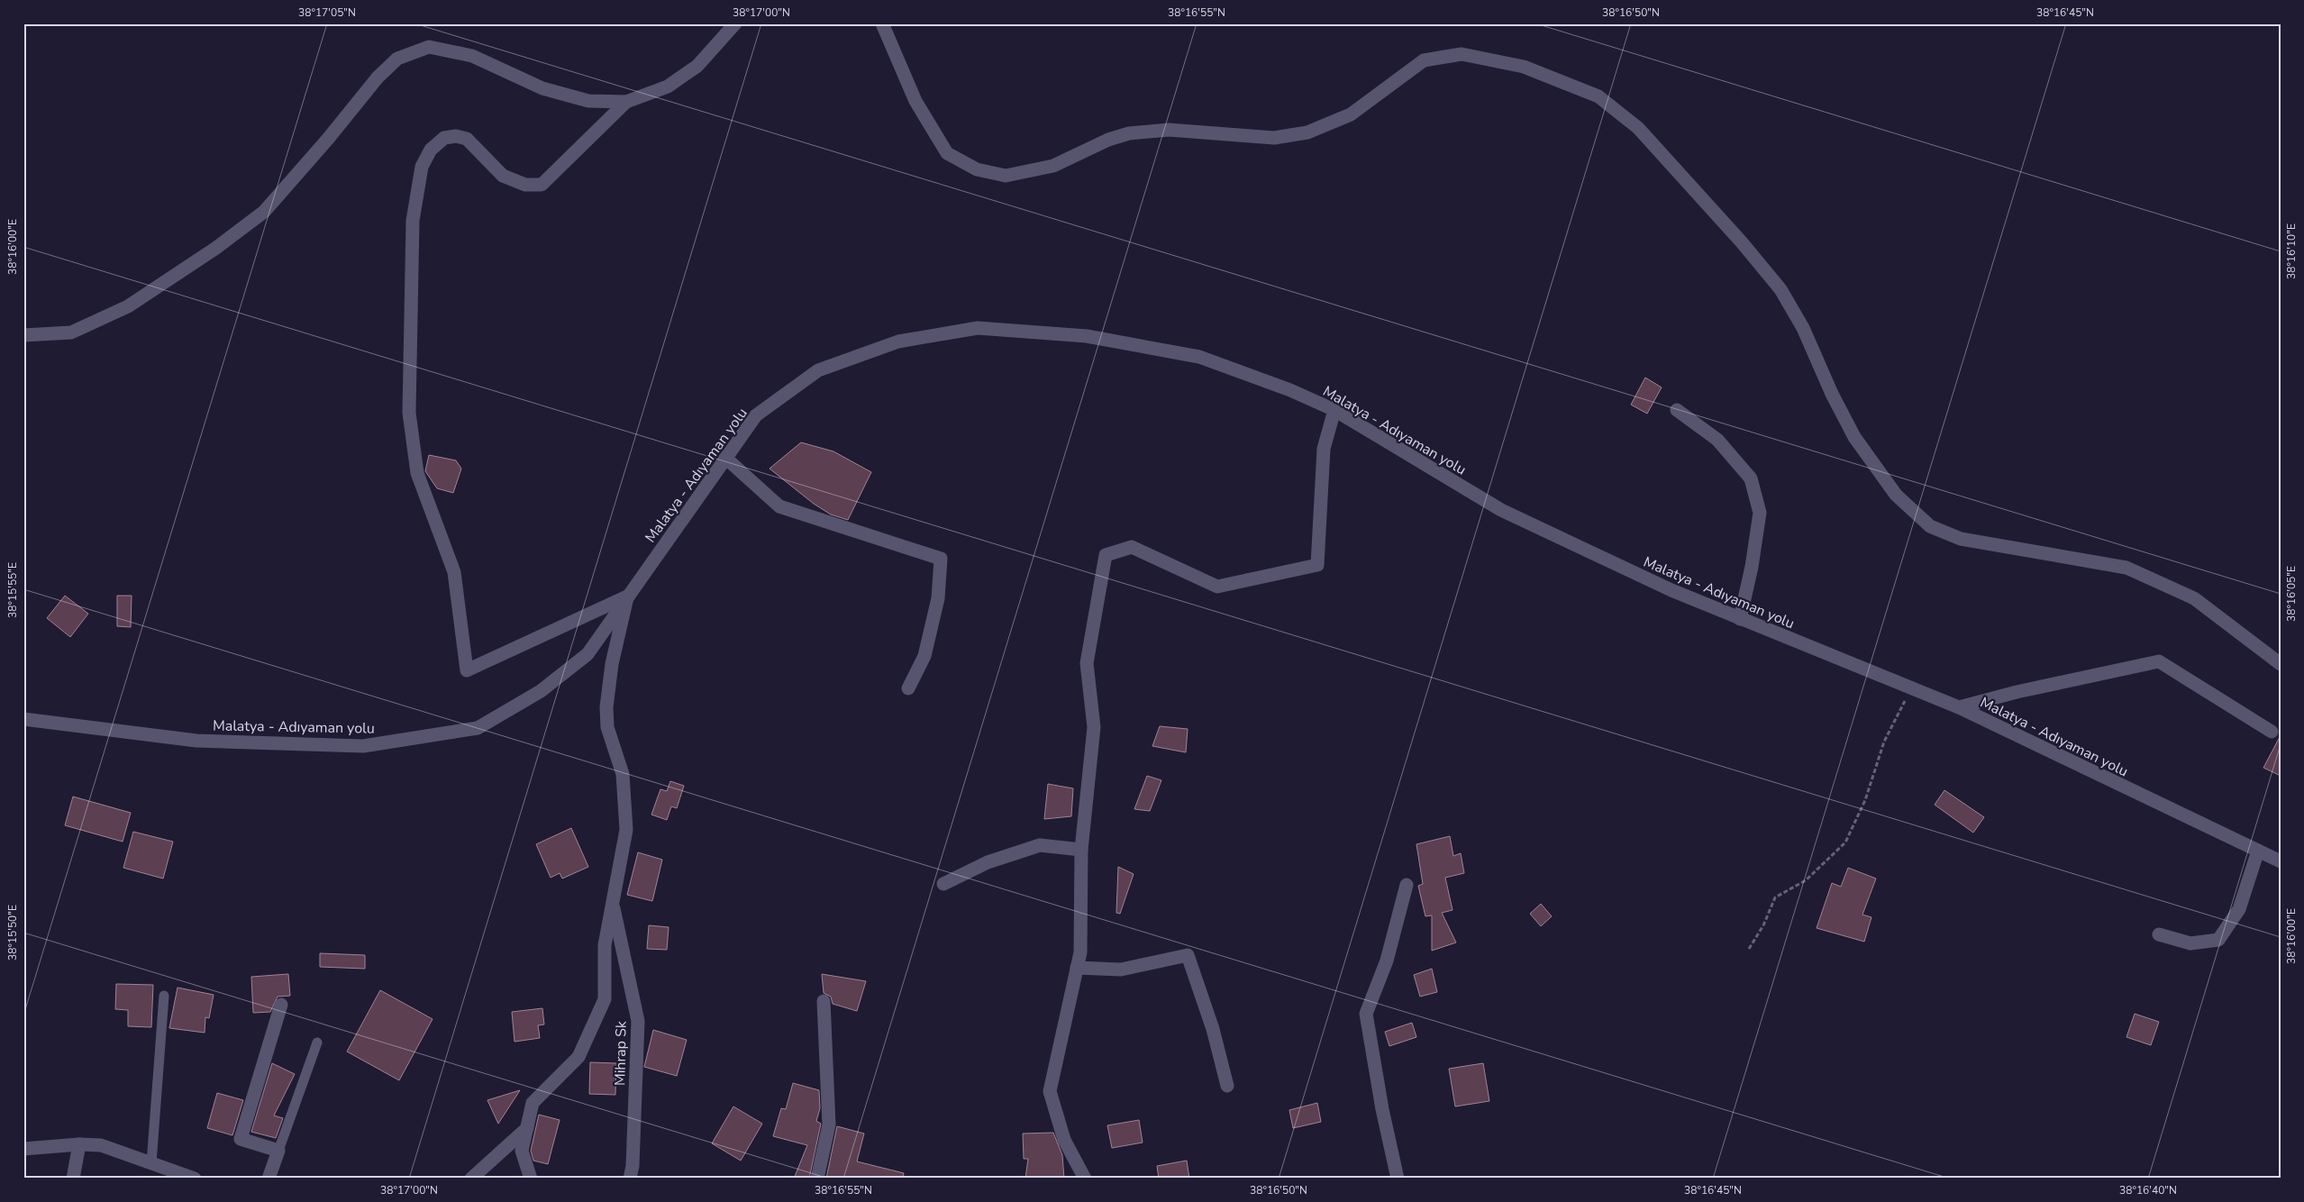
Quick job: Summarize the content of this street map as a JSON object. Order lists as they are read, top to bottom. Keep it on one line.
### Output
{"streets":{"street":["Malatya - Adıyaman yolu","Mihrap Sk"]},"coordinates":["38°17'05\"N","38°17'00\"N","38°16'55\"N","38°16'50\"N","38°16'45\"N","38°16'00\"E","38°16'10\"E","38°15'55\"E","38°16'05\"E","38°15'50\"E","38°16'40\"N"]}
